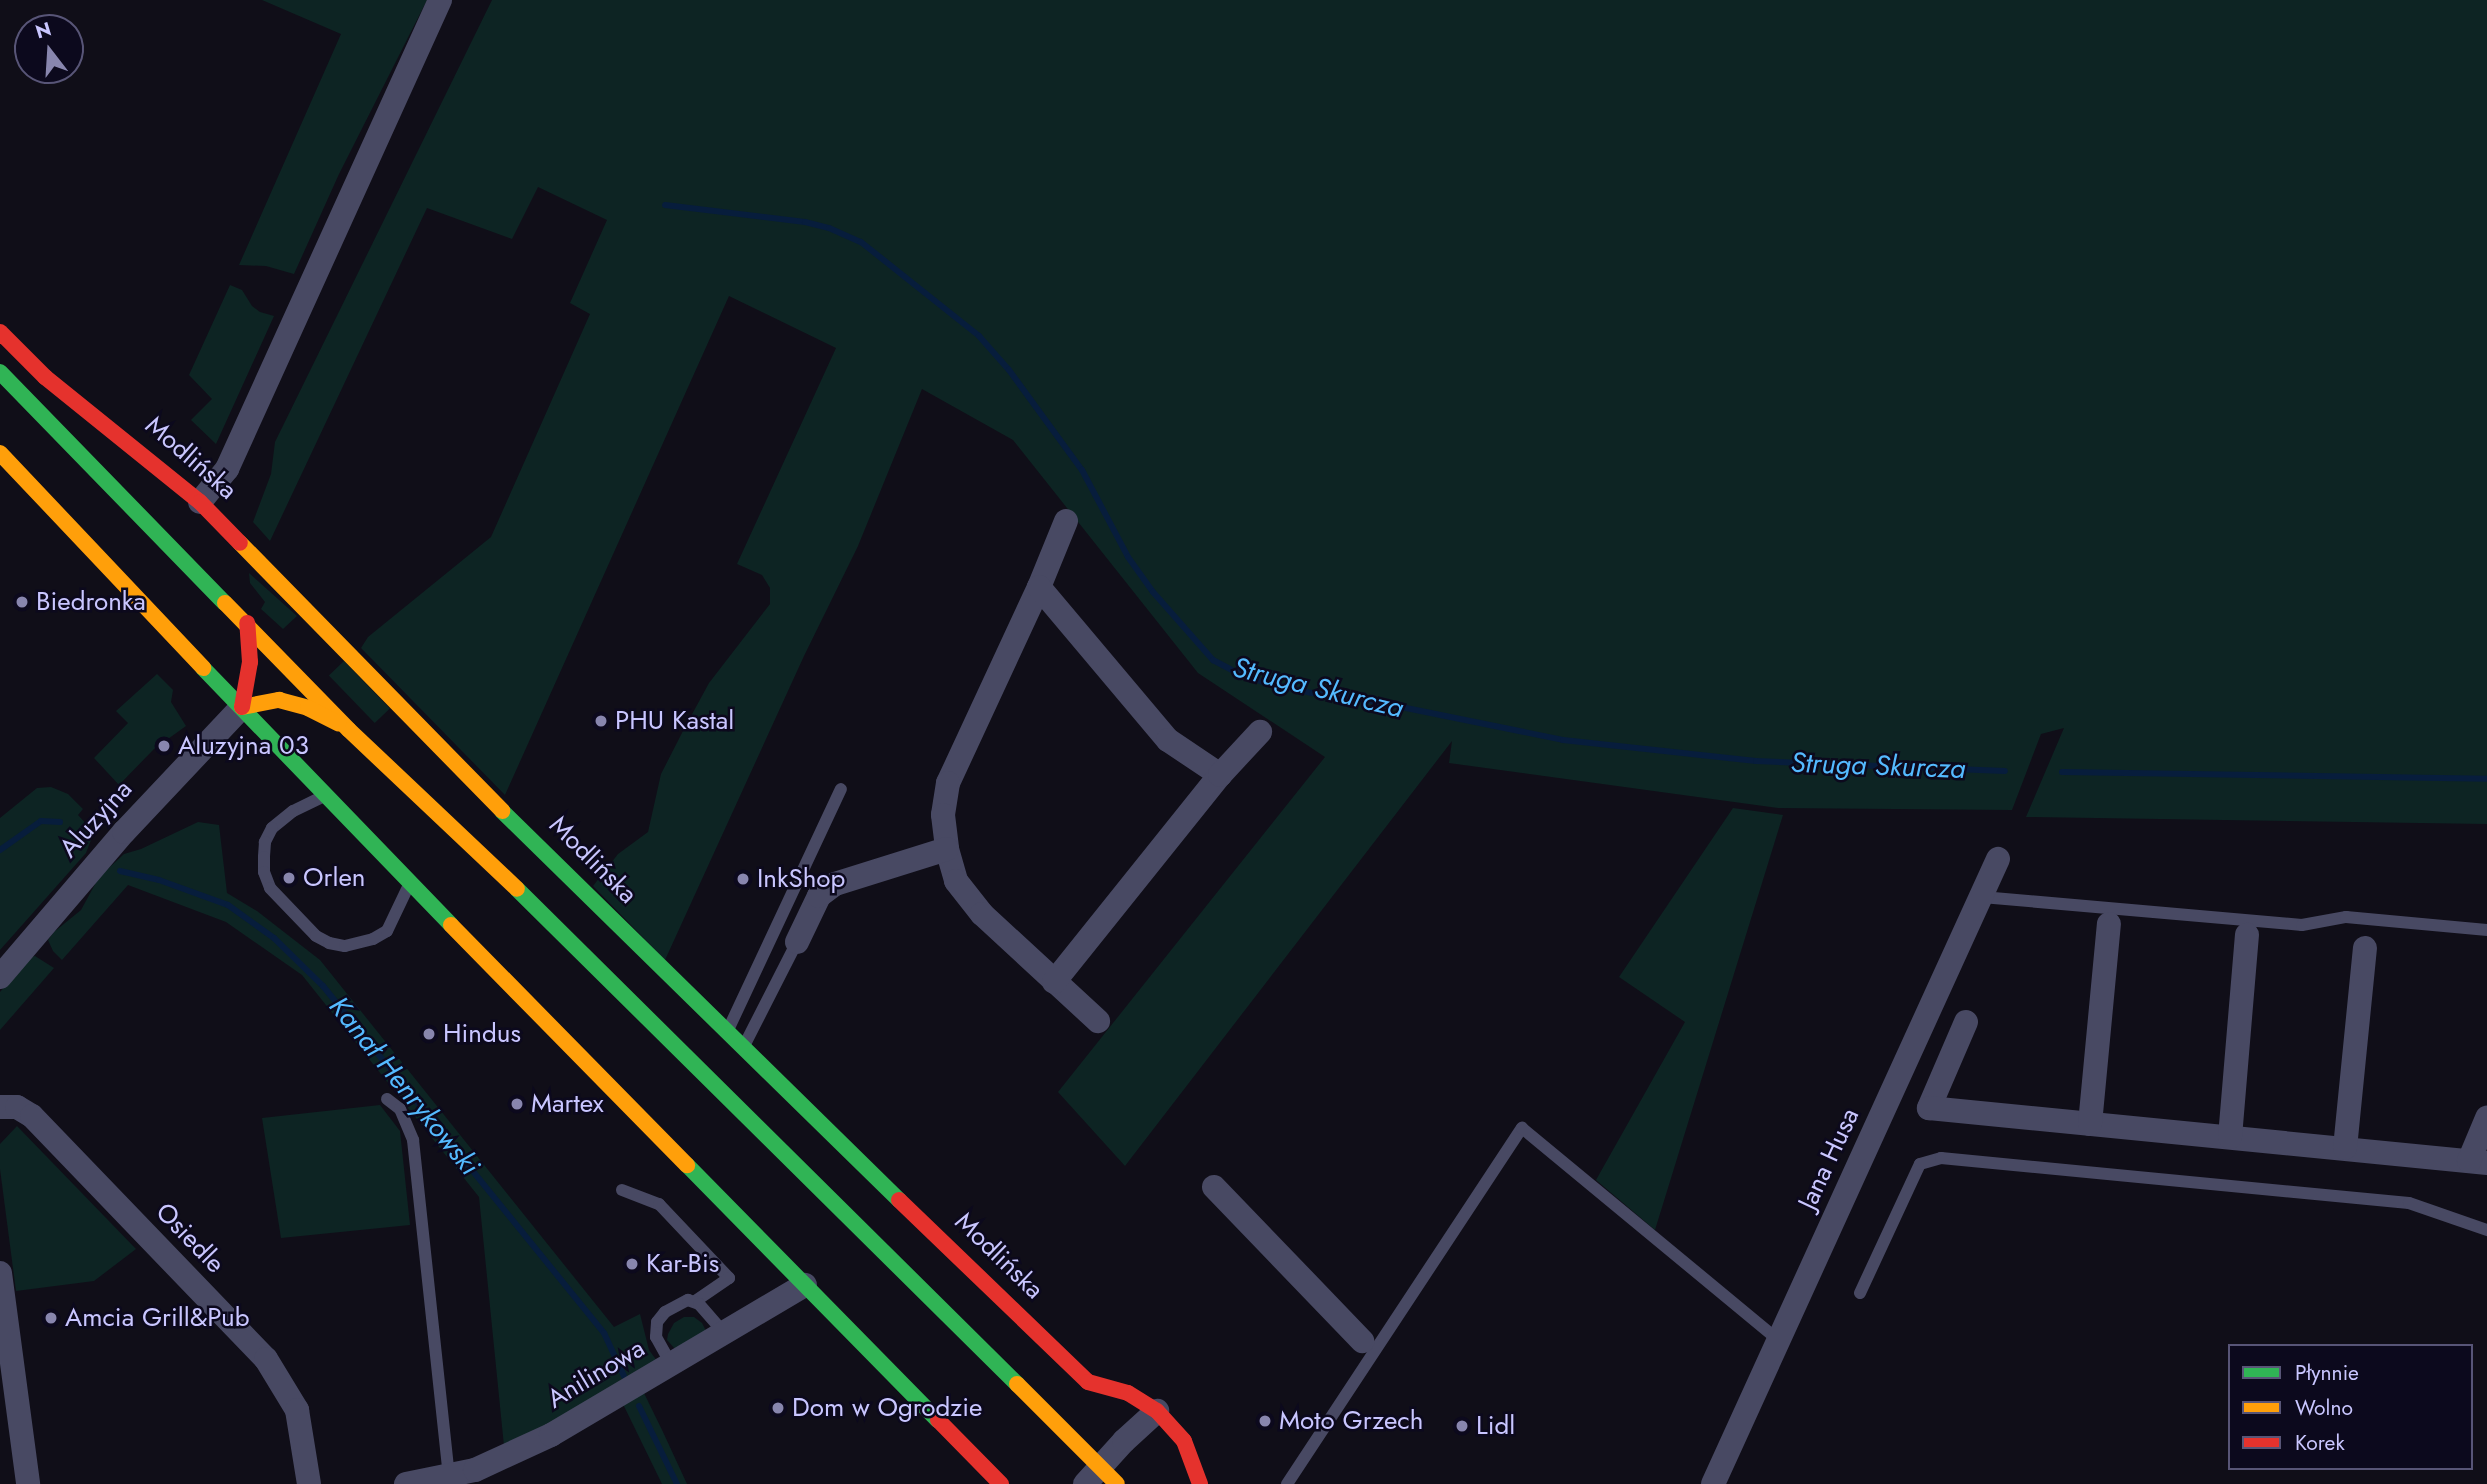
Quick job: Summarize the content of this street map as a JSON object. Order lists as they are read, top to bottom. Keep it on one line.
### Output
{"streets":{"main road":["Modlińska"],"street":["Aluzyjna","Jana Husa","Osiedle","Anilinowa"]},"water":["Struga Skurcza","Kanał Henrykowski"],"places":["Biedronka","PHU Kastal","Aluzyjna 03","Orlen","InkShop","Hindus","Martex","Kar-Bis","Amcia Grill&Pub","Dom w Ogrodzie","Moto Grzech","Lidl"],"legend":["Płynnie","Wolno","Korek"],"north":"top"}
